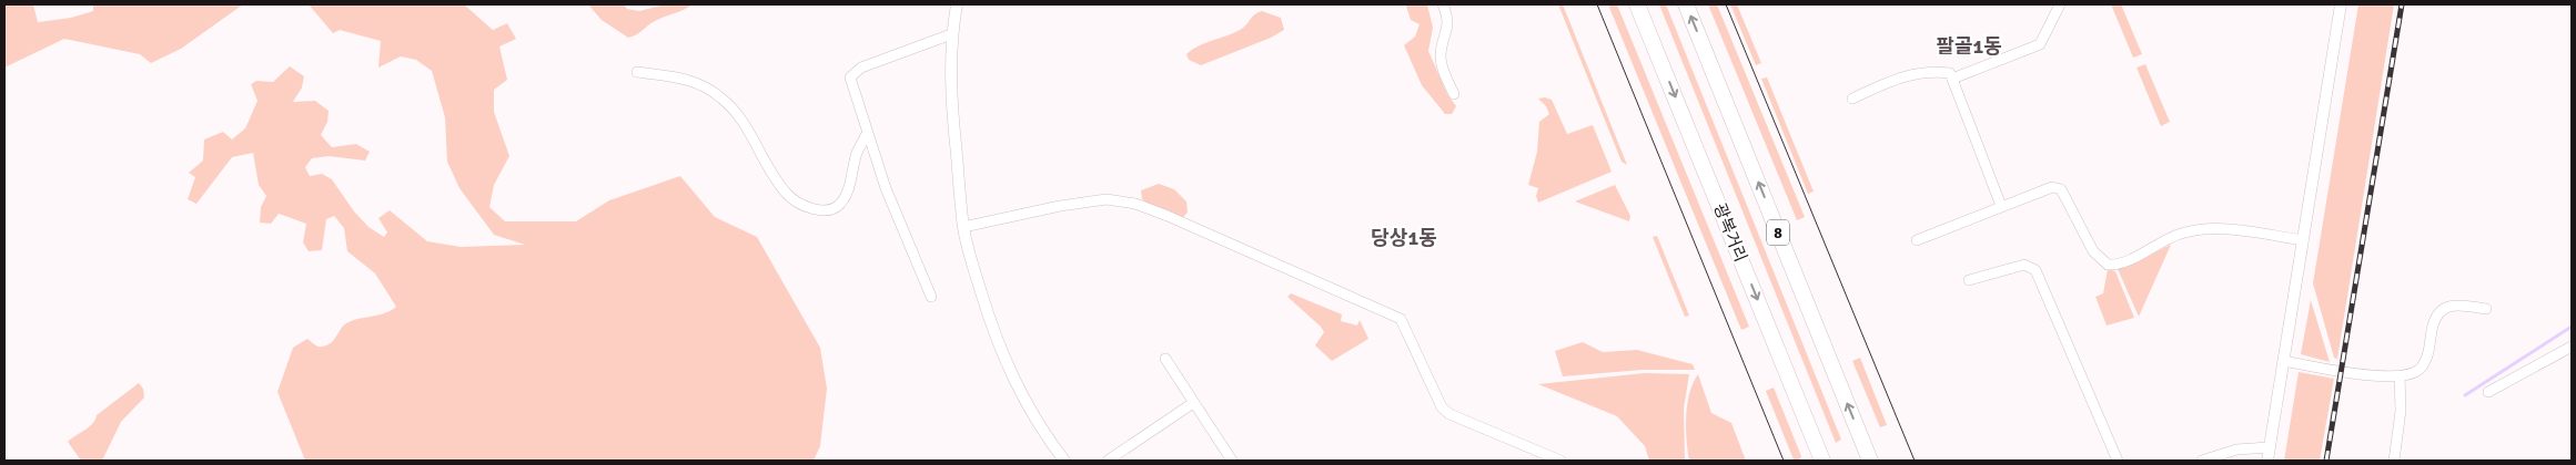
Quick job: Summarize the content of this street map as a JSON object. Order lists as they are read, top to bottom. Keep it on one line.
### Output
{"streets":{"highway":["광복거리","8"]},"districts":["팔골1동","당상1동"]}
